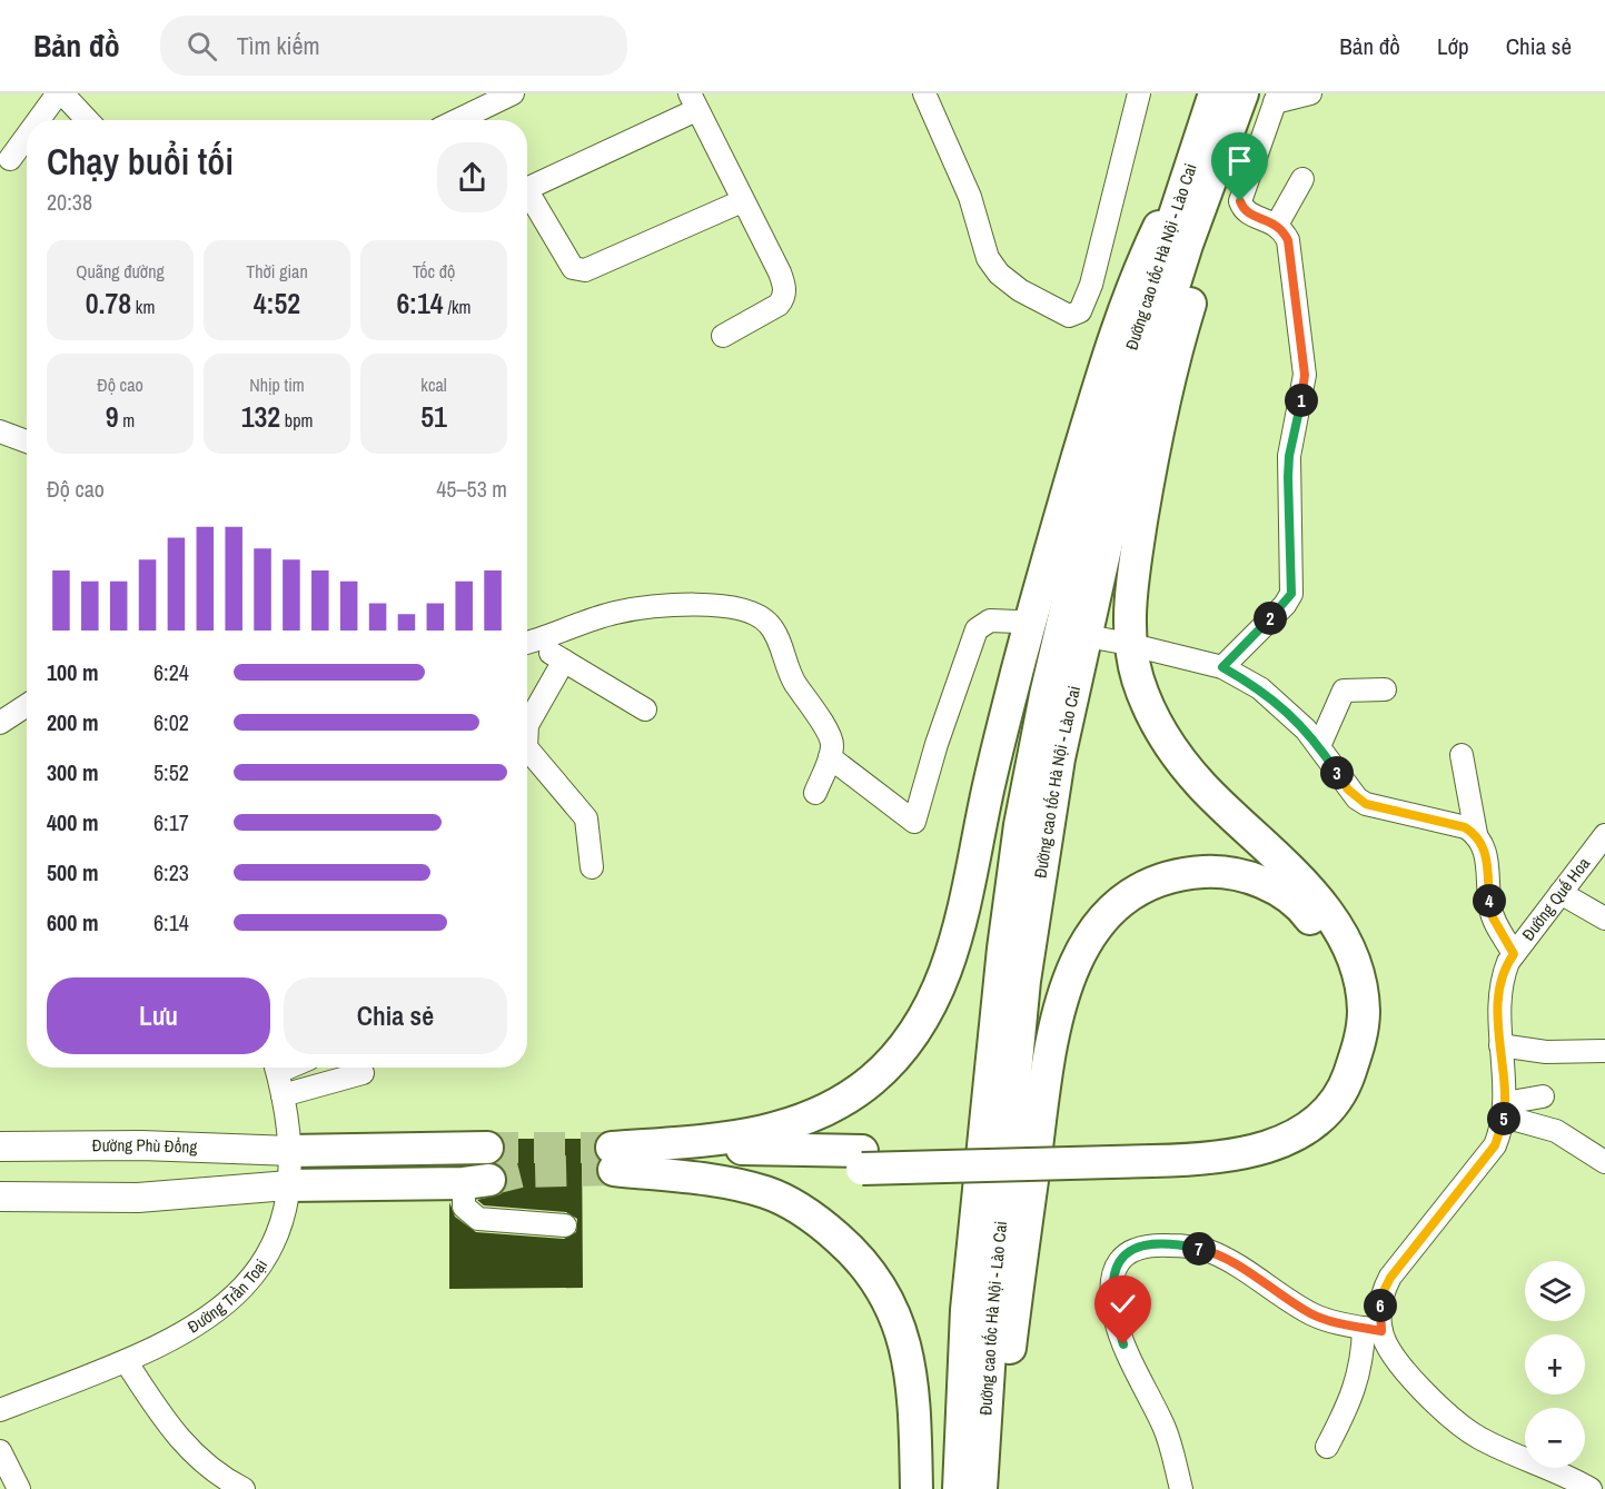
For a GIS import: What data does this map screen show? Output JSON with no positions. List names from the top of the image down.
{
  "streets": {
    "highway": ["Đường cao tốc Hà Nội - Lào Cai"],
    "main road": ["Đường Phù Đổng"],
    "street": ["Đường Quế Hoa", "Đường Trần Toại"]
  },
  "crossings": [
    ["Đường Phù Đổng", "Đường Trần Toại"]
  ],
  "page": {
    "header": "Bản đồ",
    "search": "Tìm kiếm",
    "nav": ["Bản đồ", "Lớp", "Chia sẻ"],
    "heading": ["Chạy buổi tối", "20:38"],
    "stats": [
      ["Quãng đường", "0.78 km"],
      ["Thời gian", "4:52"],
      ["Tốc độ", "6:14 /km"],
      ["Độ cao", "9 m"],
      ["Nhịp tim", "132 bpm"],
      ["kcal", "51"]
    ],
    "pins": [
      "1",
      "2",
      "3",
      "4",
      "5",
      "7",
      "6"
    ],
    "chart": ["Độ cao", "45–53 m"],
    "list": [
      {
        "name": "100 m",
        "note": "6:24"
      },
      {
        "name": "200 m",
        "note": "6:02"
      },
      {
        "name": "300 m",
        "note": "5:52"
      },
      {
        "name": "400 m",
        "note": "6:17"
      },
      {
        "name": "500 m",
        "note": "6:23"
      },
      {
        "name": "600 m",
        "note": "6:14"
      }
    ],
    "buttons": ["Lưu", "Chia sẻ"],
    "map_buttons": ["+", "−"]
  }
}
